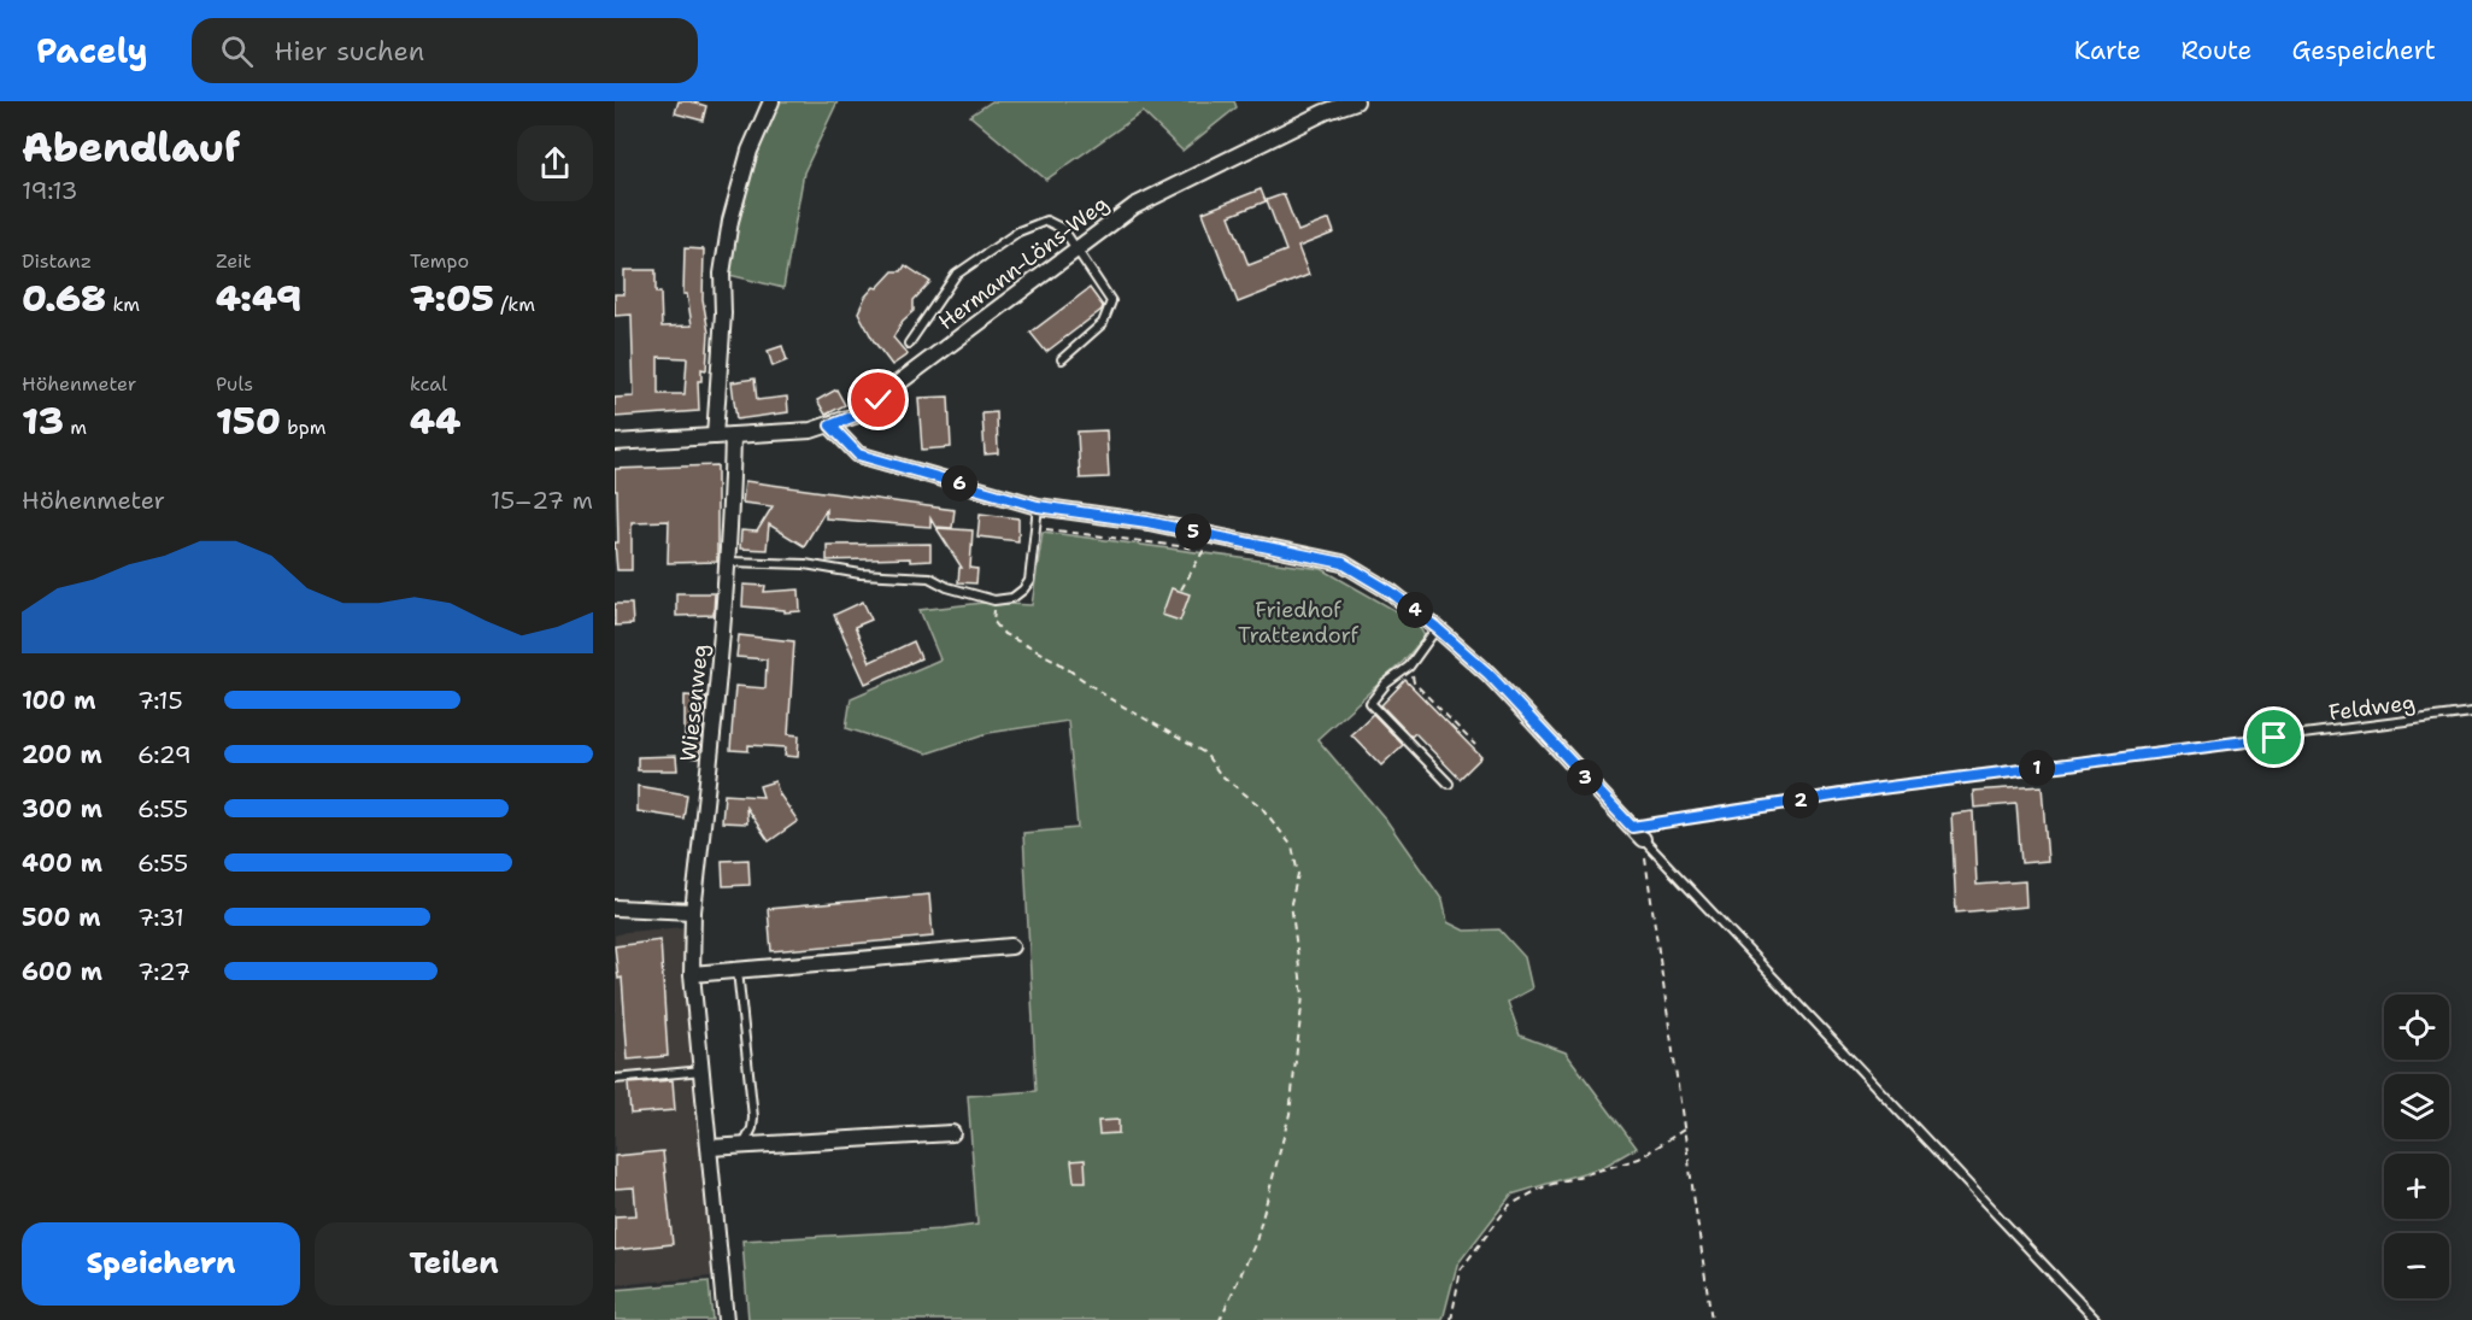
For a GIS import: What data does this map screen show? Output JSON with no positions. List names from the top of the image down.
{
  "streets": {
    "street": ["Hermann-Löns-Weg", "Wiesenweg"],
    "lane": ["Feldweg"]
  },
  "crossings": [
    ["Hermann-Löns-Weg", "Wiesenweg"]
  ],
  "parks": ["Friedhof Trattendorf"],
  "page": {
    "header": "Pacely",
    "search": "Hier suchen",
    "nav": ["Karte", "Route", "Gespeichert"],
    "heading": ["Abendlauf", "19:13"],
    "stats": [
      ["Distanz", "0.68 km"],
      ["Zeit", "4:49"],
      ["Tempo", "7:05 /km"],
      ["Höhenmeter", "13 m"],
      ["Puls", "150 bpm"],
      ["kcal", "44"]
    ],
    "pins": [
      "6",
      "5",
      "4",
      "1",
      "3",
      "2"
    ],
    "chart": ["Höhenmeter", "15–27 m"],
    "list": [
      {
        "name": "100 m",
        "note": "7:15"
      },
      {
        "name": "200 m",
        "note": "6:29"
      },
      {
        "name": "300 m",
        "note": "6:55"
      },
      {
        "name": "400 m",
        "note": "6:55"
      },
      {
        "name": "500 m",
        "note": "7:31"
      },
      {
        "name": "600 m",
        "note": "7:27"
      }
    ],
    "map_buttons": ["+", "−"],
    "buttons": ["Speichern", "Teilen"]
  }
}
